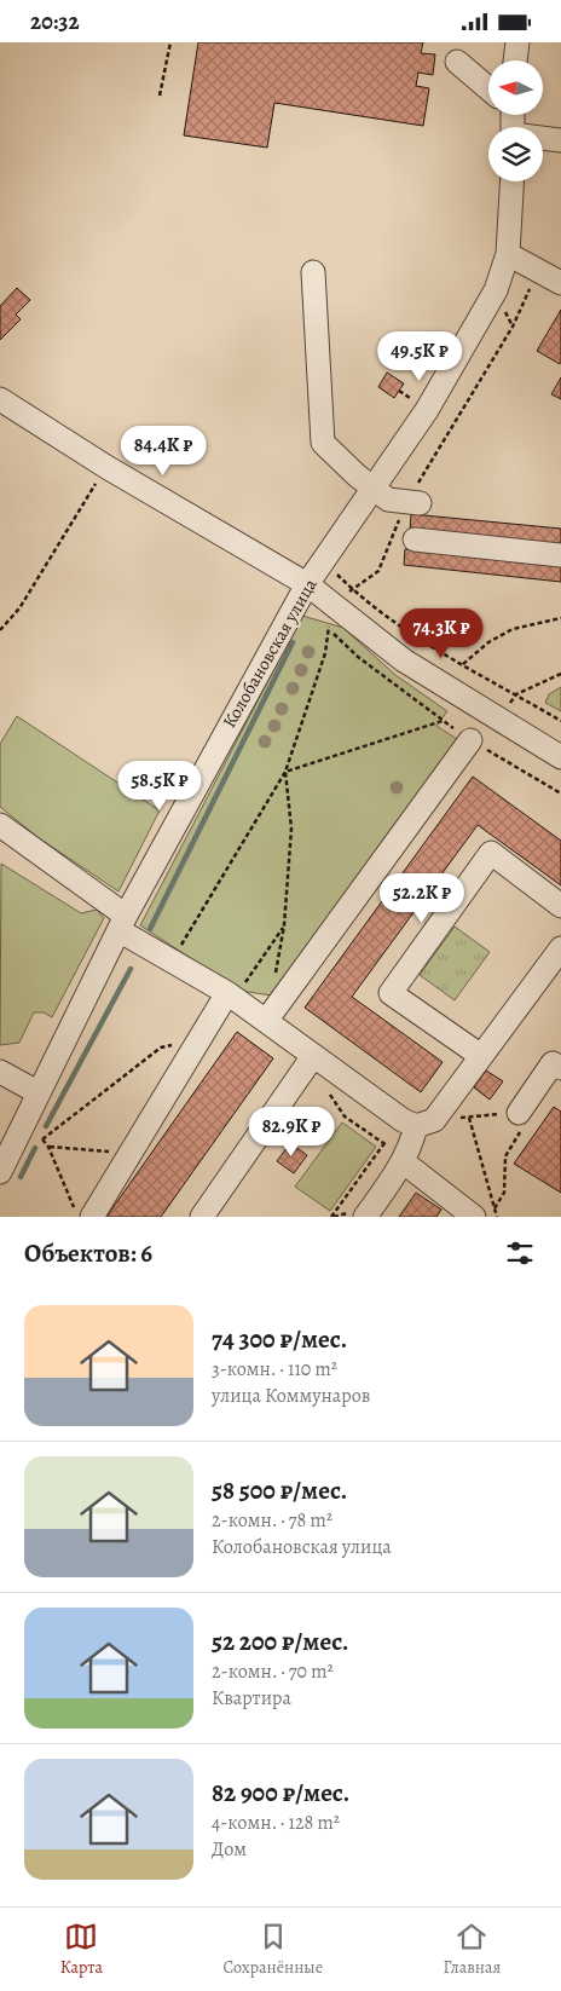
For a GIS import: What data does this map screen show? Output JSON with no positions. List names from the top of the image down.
{
  "streets": {
    "street": ["Колобановская улица"]
  },
  "north": "left",
  "page": {
    "status": "20:32",
    "price": [
      "49.5K ₽",
      "84.4K ₽",
      "74.3K ₽",
      "58.5K ₽",
      "52.2K ₽",
      "82.9K ₽"
    ],
    "heading": "Объектов: 6",
    "list": [
      {
        "name": "74 300 ₽/мес.",
        "note": "3-комн. · 110 m² · улица Коммунаров"
      },
      {
        "name": "58 500 ₽/мес.",
        "note": "2-комн. · 78 m² · Колобановская улица"
      },
      {
        "name": "52 200 ₽/мес.",
        "note": "2-комн. · 70 m² · Квартира"
      },
      {
        "name": "82 900 ₽/мес.",
        "note": "4-комн. · 128 m² · Дом"
      }
    ],
    "tabs": ["Карта", "Сохранённые", "Главная"]
  }
}
